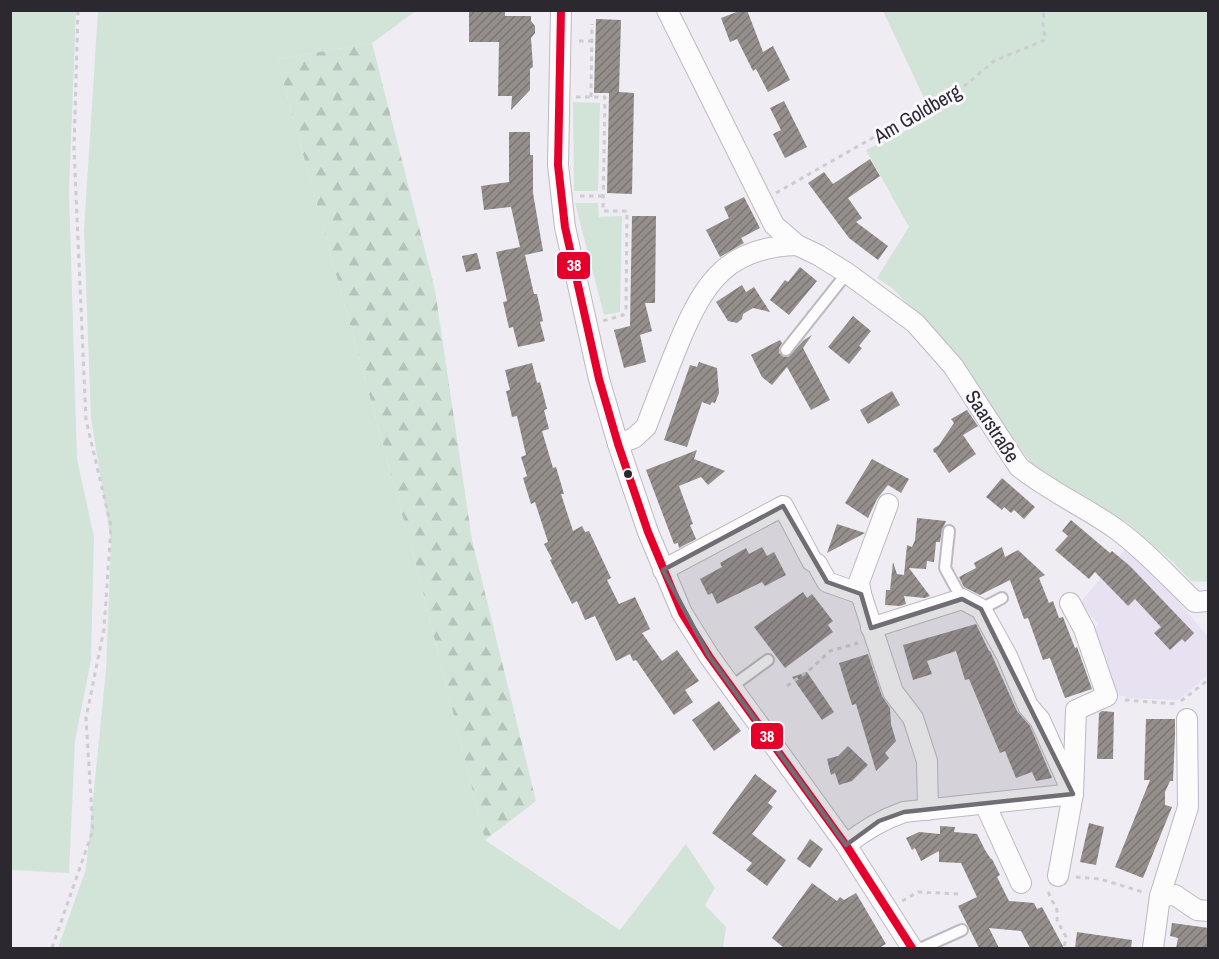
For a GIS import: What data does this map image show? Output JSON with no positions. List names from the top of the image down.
{
  "streets": {
    "street": ["Saarstraße"],
    "path": ["Am Goldberg"]
  },
  "crossings": [
    ["Am Goldberg", "Saarstraße"]
  ],
  "lines": ["transit line 38"]
}
